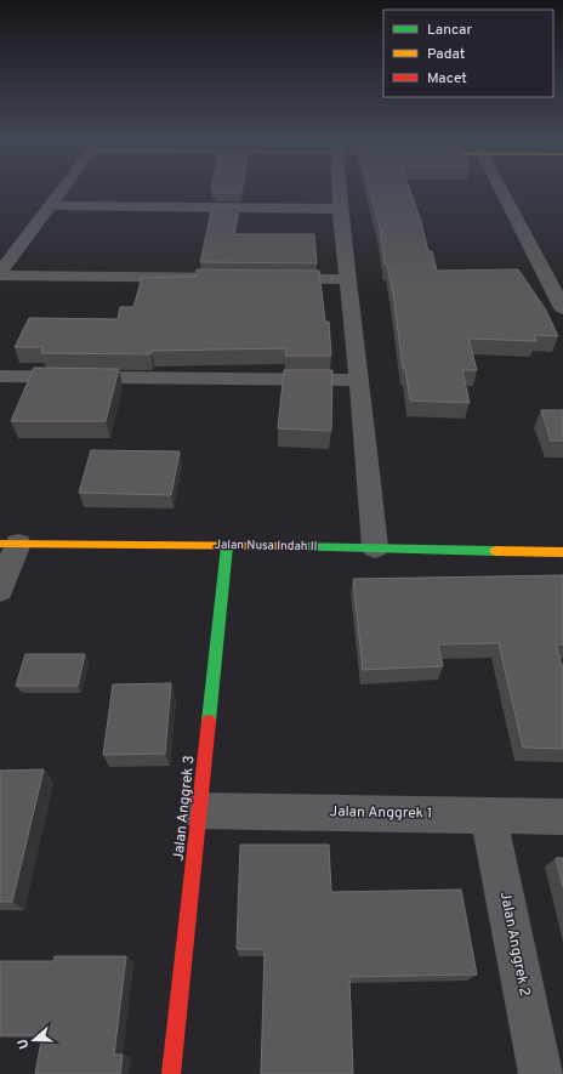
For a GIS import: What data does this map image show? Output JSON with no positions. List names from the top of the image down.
{
  "streets": {
    "street": [
      "Jalan Nusa Indah II",
      "Jalan Anggrek 3",
      "Jalan Anggrek 1",
      "Jalan Anggrek 2"
    ]
  },
  "crossings": [
    ["Jalan Nusa Indah II", "Jalan Anggrek 3"],
    ["Jalan Anggrek 3", "Jalan Anggrek 1"],
    ["Jalan Anggrek 1", "Jalan Anggrek 2"]
  ],
  "legend": ["Lancar", "Padat", "Macet"],
  "north": "left"
}
